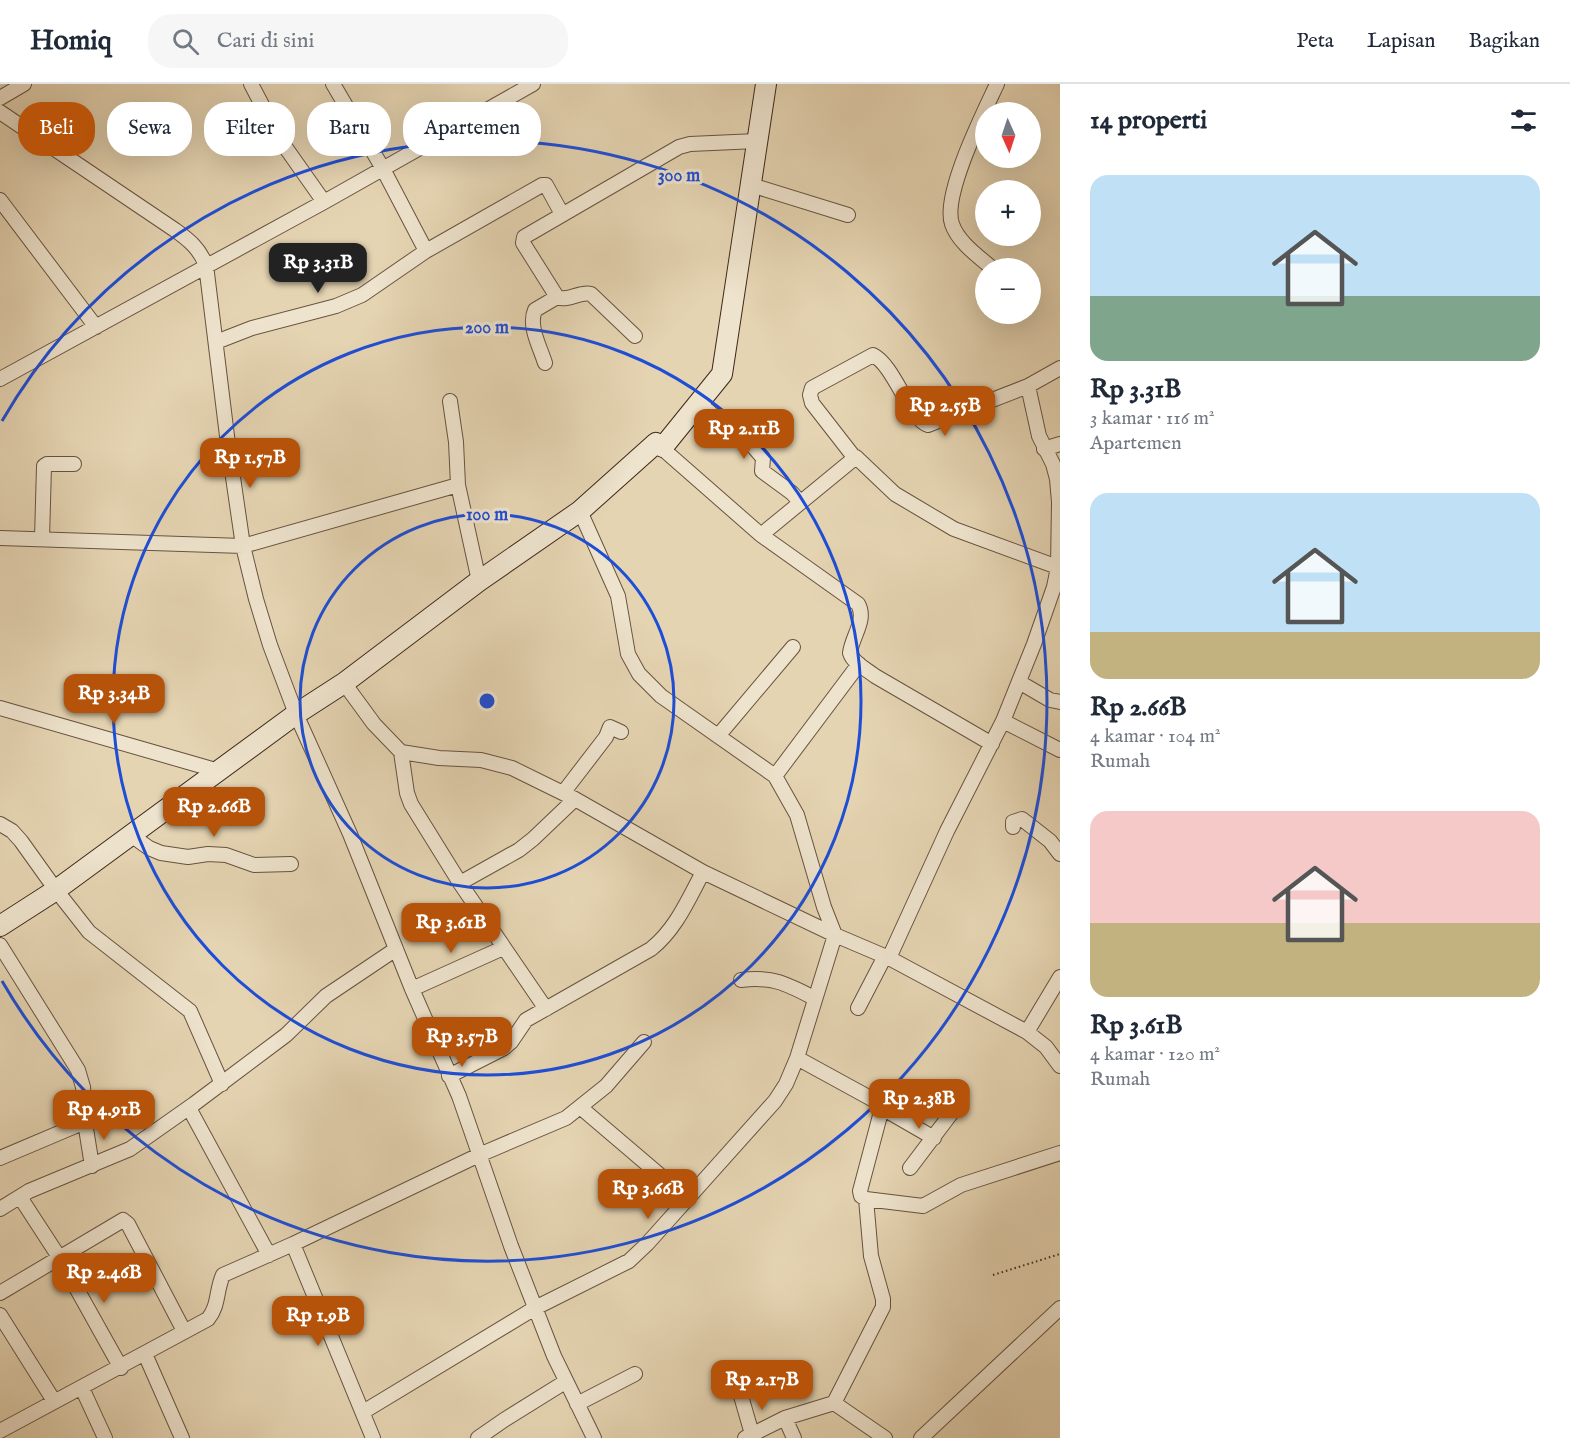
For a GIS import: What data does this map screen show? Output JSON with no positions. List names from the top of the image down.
{
  "north": "bottom",
  "page": {
    "header": "Homiq",
    "search": "Cari di sini",
    "nav": ["Peta", "Lapisan", "Bagikan"],
    "heading": "14 properti",
    "map_buttons": ["+", "−"],
    "chip": [
      "Beli",
      "Sewa",
      "Filter",
      "Baru",
      "Apartemen"
    ],
    "list": [
      {
        "name": "Rp 3.31B",
        "note": "3 kamar · 116 m² · Apartemen"
      },
      {
        "name": "Rp 2.66B",
        "note": "4 kamar · 104 m² · Rumah"
      },
      {
        "name": "Rp 3.61B",
        "note": "4 kamar · 120 m² · Rumah"
      }
    ],
    "price": [
      "Rp 3.31B",
      "Rp 2.55B",
      "Rp 2.11B",
      "Rp 1.57B",
      "Rp 3.34B",
      "Rp 2.66B",
      "Rp 3.61B",
      "Rp 3.57B",
      "Rp 2.38B",
      "Rp 4.91B",
      "Rp 3.66B",
      "Rp 2.46B",
      "Rp 1.9B",
      "Rp 2.17B"
    ]
  },
  "rings": ["300 m", "200 m", "100 m"]
}
